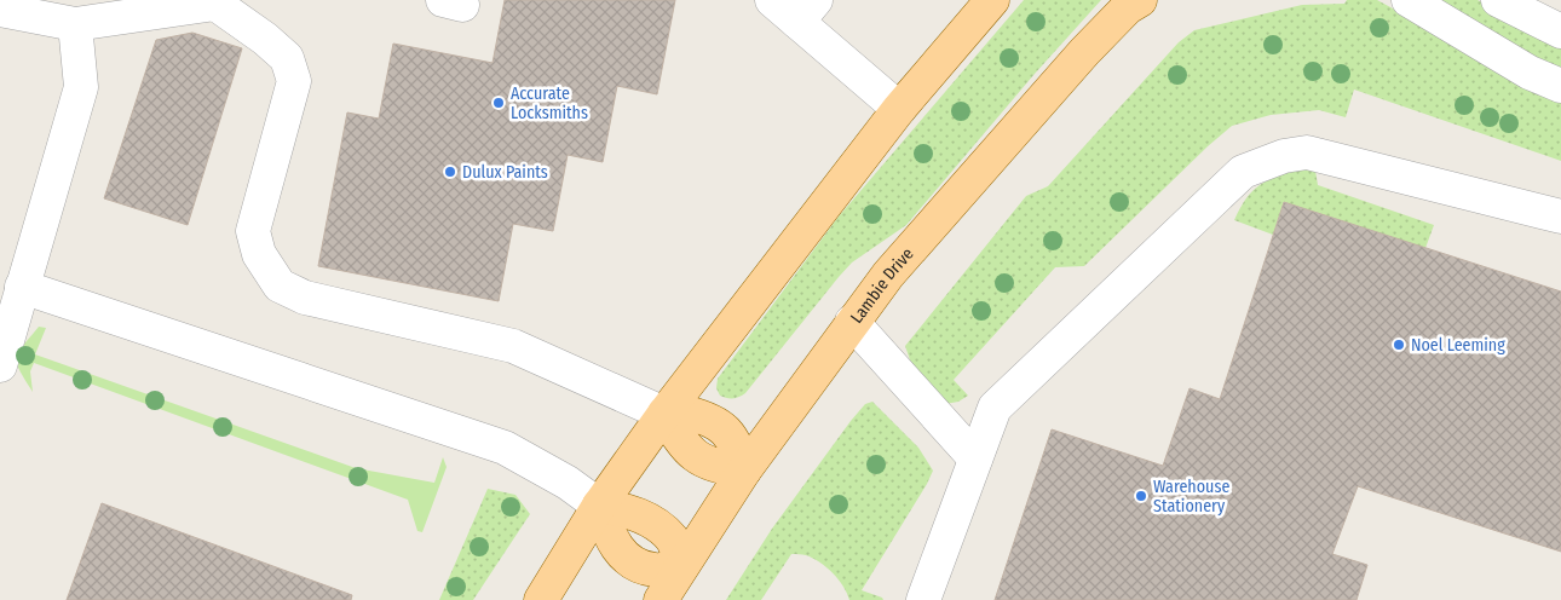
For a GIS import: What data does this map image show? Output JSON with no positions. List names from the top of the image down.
{
  "streets": {
    "main road": ["Lambie Drive"]
  },
  "places": [
    "Accurate Locksmiths",
    "Dulux Paints",
    "Noel Leeming",
    "Warehouse Stationery"
  ]
}
